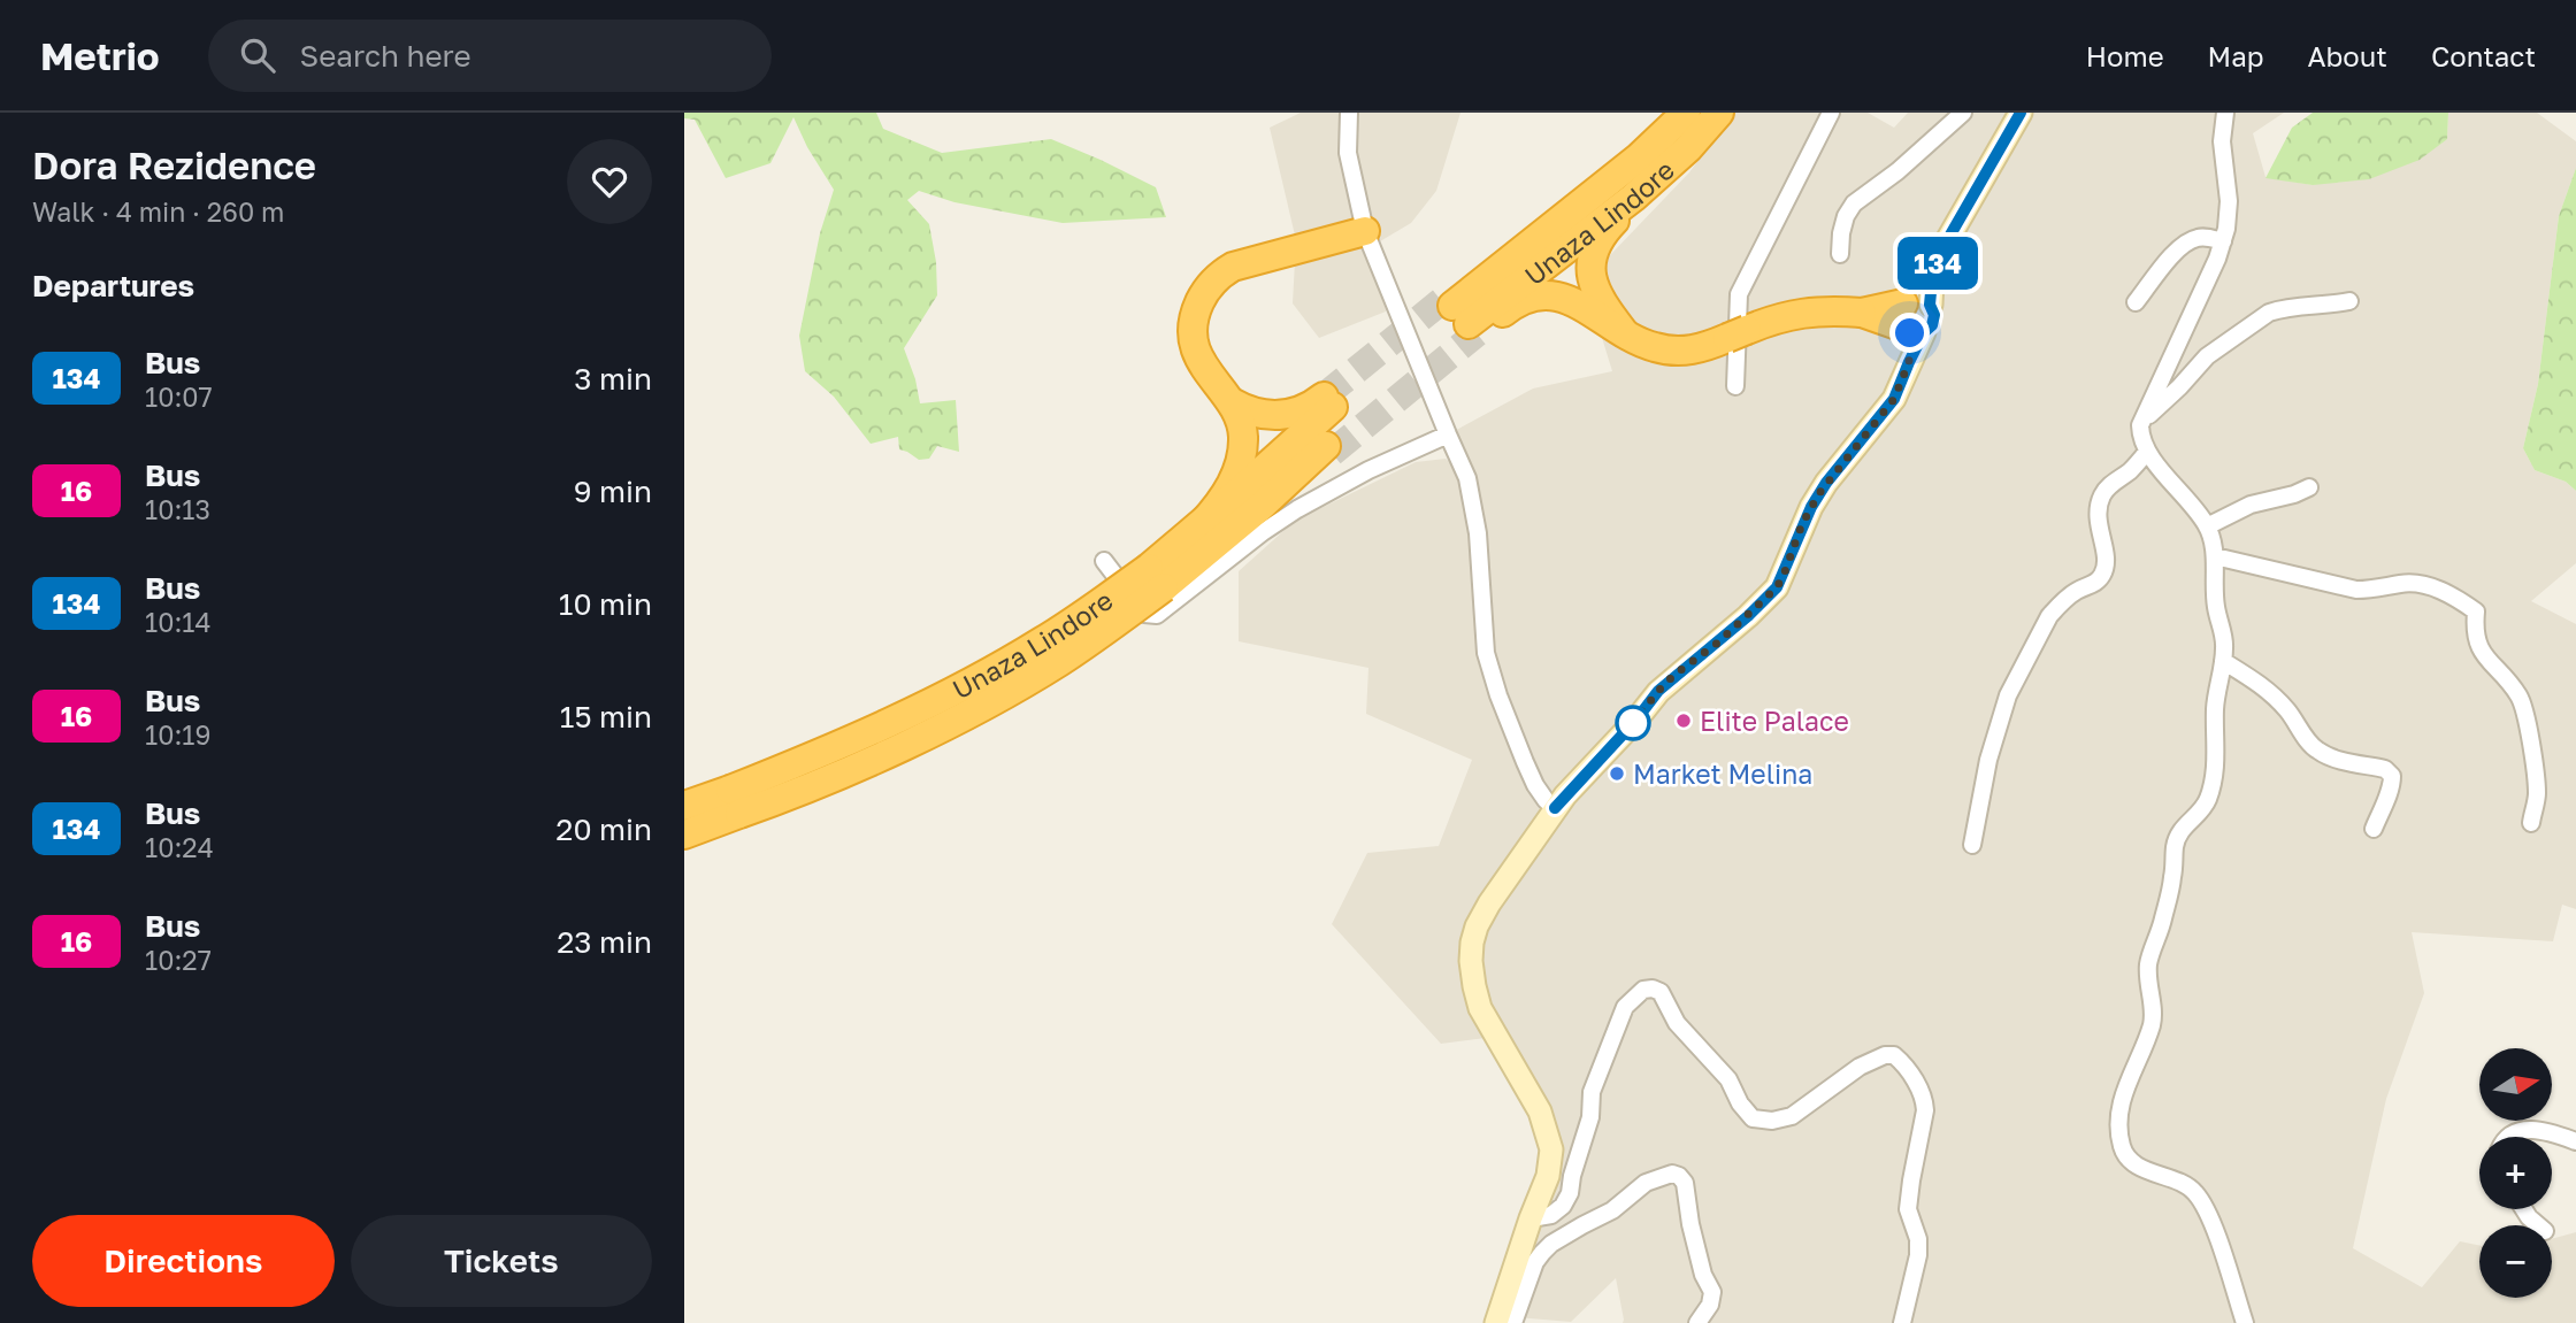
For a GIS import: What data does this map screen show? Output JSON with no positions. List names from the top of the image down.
{
  "streets": {
    "highway": ["Unaza Lindore"]
  },
  "places": ["Elite Palace", "Market Melina"],
  "lines": ["bus line 134"],
  "north": "right",
  "page": {
    "header": "Metrio",
    "search": "Search here",
    "nav": [
      "Home",
      "Map",
      "About",
      "Contact"
    ],
    "heading": [
      ["Dora Rezidence", "Walk · 4 min · 260 m"],
      "Departures"
    ],
    "on_map": "134",
    "list": [
      {
        "mark": "134",
        "name": "Bus",
        "note": "10:07",
        "value": "3 min"
      },
      {
        "mark": "16",
        "name": "Bus",
        "note": "10:13",
        "value": "9 min"
      },
      {
        "mark": "134",
        "name": "Bus",
        "note": "10:14",
        "value": "10 min"
      },
      {
        "mark": "16",
        "name": "Bus",
        "note": "10:19",
        "value": "15 min"
      },
      {
        "mark": "134",
        "name": "Bus",
        "note": "10:24",
        "value": "20 min"
      },
      {
        "mark": "16",
        "name": "Bus",
        "note": "10:27",
        "value": "23 min"
      }
    ],
    "map_buttons": ["+", "−"],
    "buttons": ["Directions", "Tickets"]
  }
}
